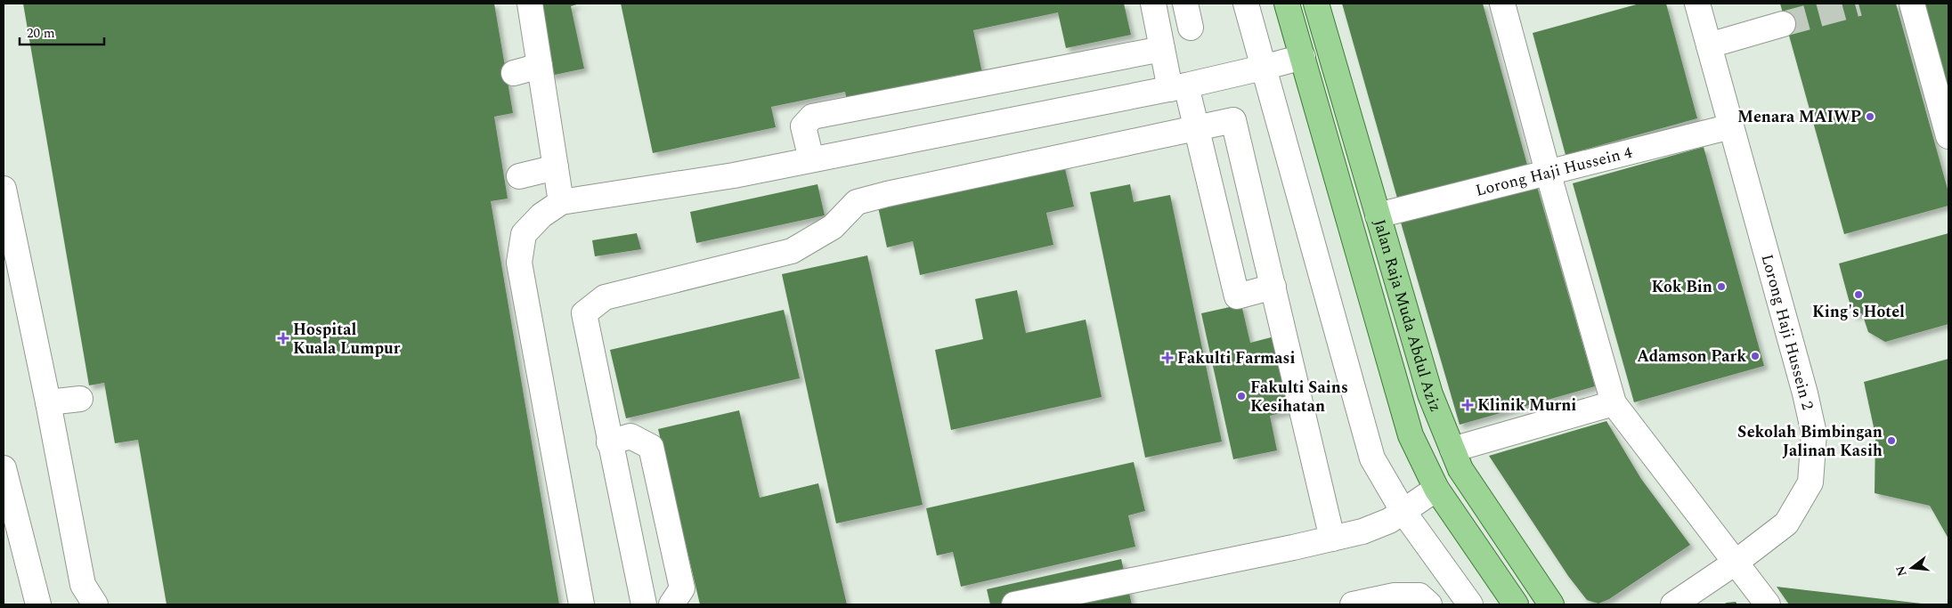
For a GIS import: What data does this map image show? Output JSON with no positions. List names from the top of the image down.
{
  "streets": {
    "main road": ["Jalan Raja Muda Abdul Aziz"],
    "street": ["Lorong Haji Hussein 4", "Lorong Haji Hussein 2"]
  },
  "crossings": [
    ["Lorong Haji Hussein 4", "Jalan Raja Muda Abdul Aziz"],
    ["Lorong Haji Hussein 4", "Lorong Haji Hussein 2"]
  ],
  "places": {
    "other": [
      "Menara MAIWP",
      "Kok Bin",
      "King's Hotel",
      "Adamson Park",
      "Fakulti Sains Kesihatan",
      "Sekolah Bimbingan Jalinan Kasih"
    ],
    "health": ["Hospital Kuala Lumpur", "Fakulti Farmasi", "Klinik Murni"]
  },
  "scale_bar": "20 m",
  "north": "left"
}
